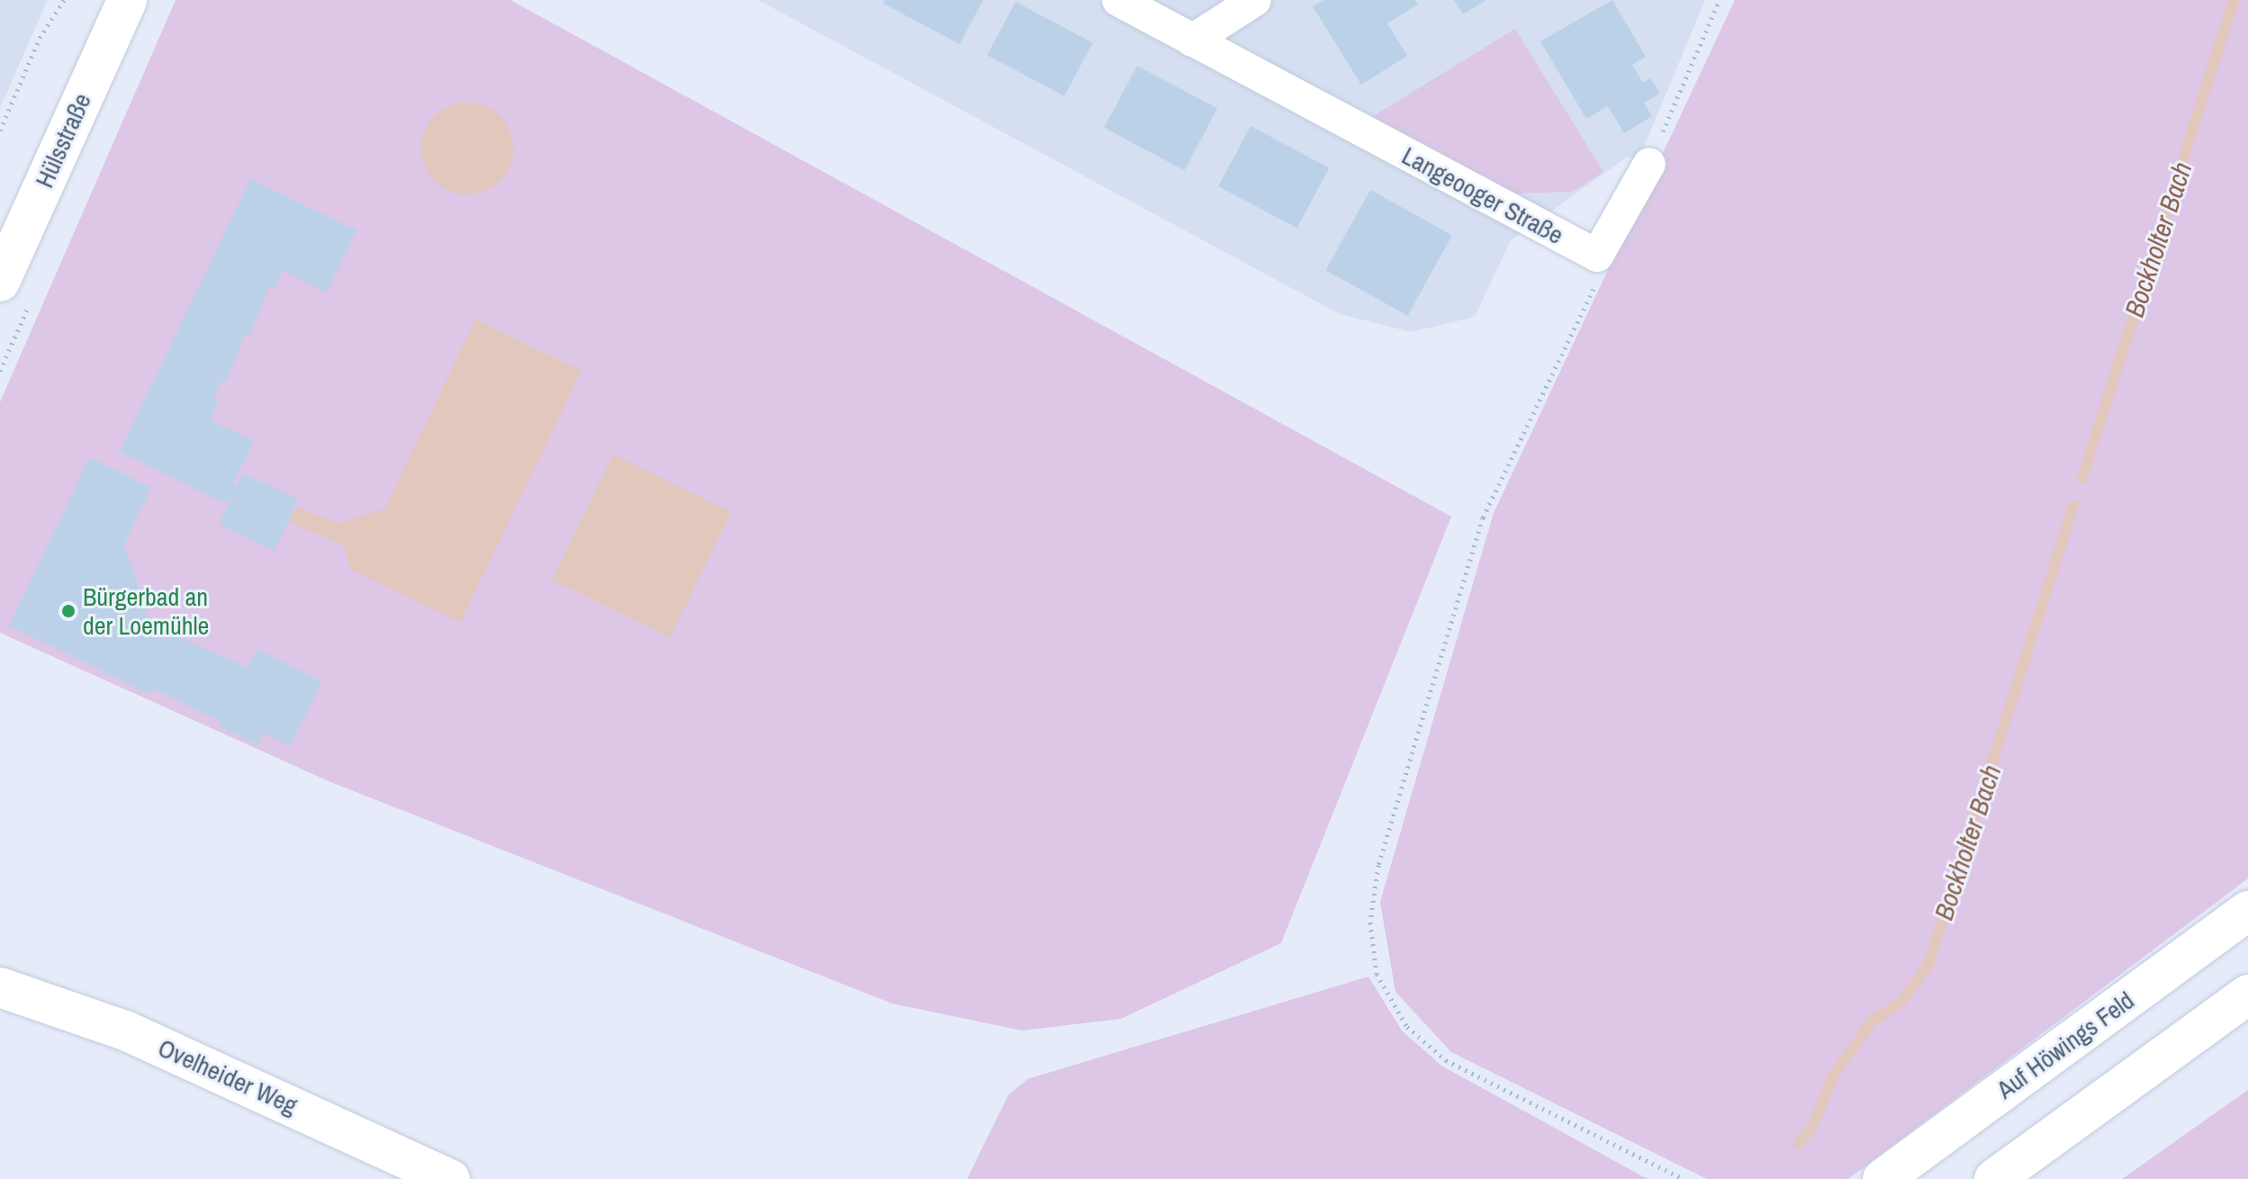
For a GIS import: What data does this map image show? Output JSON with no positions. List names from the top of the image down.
{
  "streets": {
    "main road": ["Hülsstraße", "Auf Höwings Feld", "Ovelheider Weg"],
    "street": ["Langeooger Straße"]
  },
  "water": ["Bockholter Bach"],
  "places": ["Bürgerbad an der Loemühle"]
}
